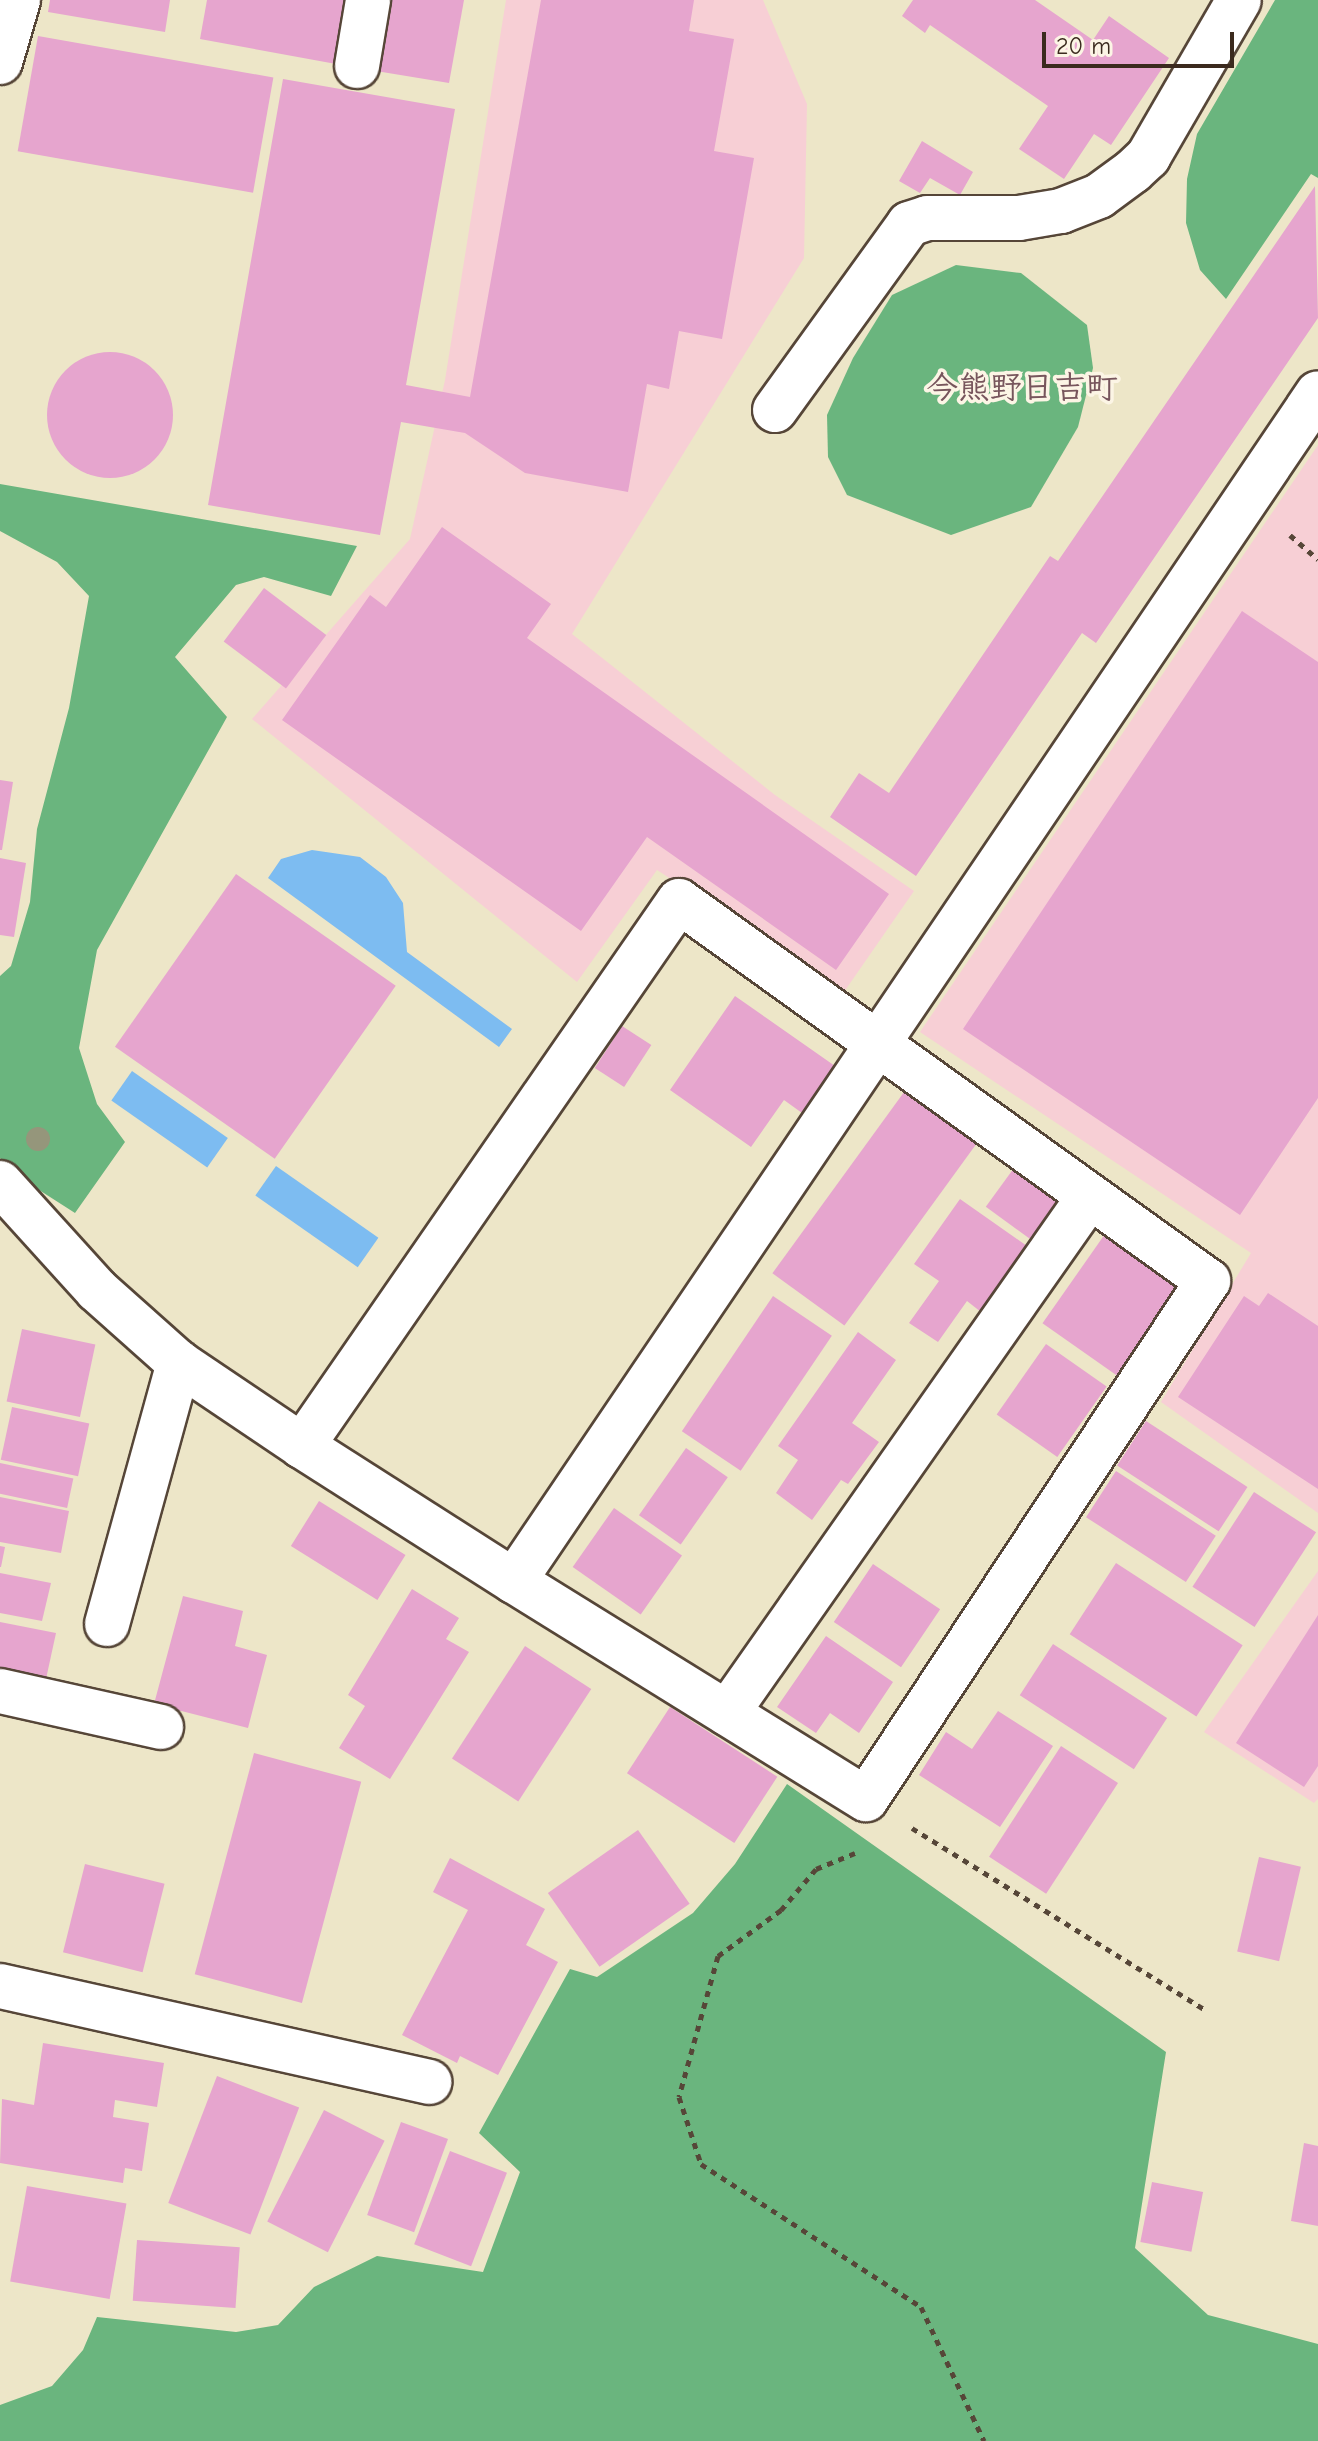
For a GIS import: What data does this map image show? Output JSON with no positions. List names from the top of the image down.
{
  "districts": ["今熊野日吉町"],
  "scale_bar": "20 m"
}
